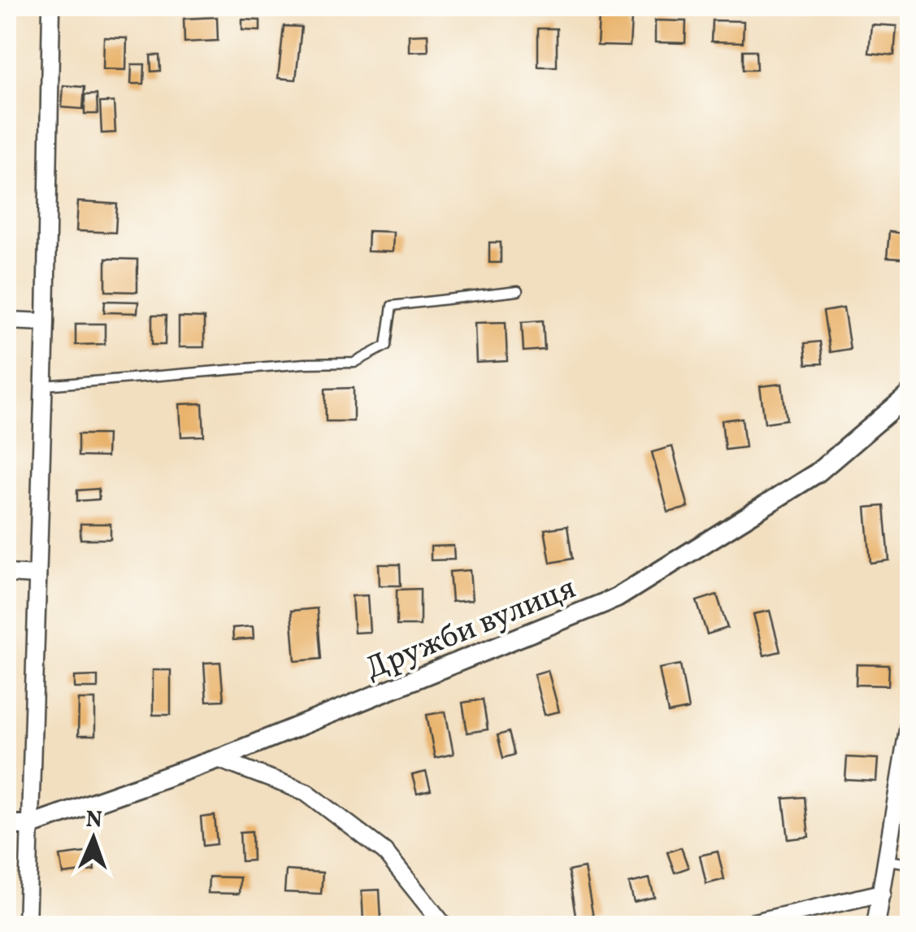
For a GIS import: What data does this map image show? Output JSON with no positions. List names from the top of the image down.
{
  "streets": {
    "street": ["Дружби вулиця"]
  },
  "north": "top"
}
